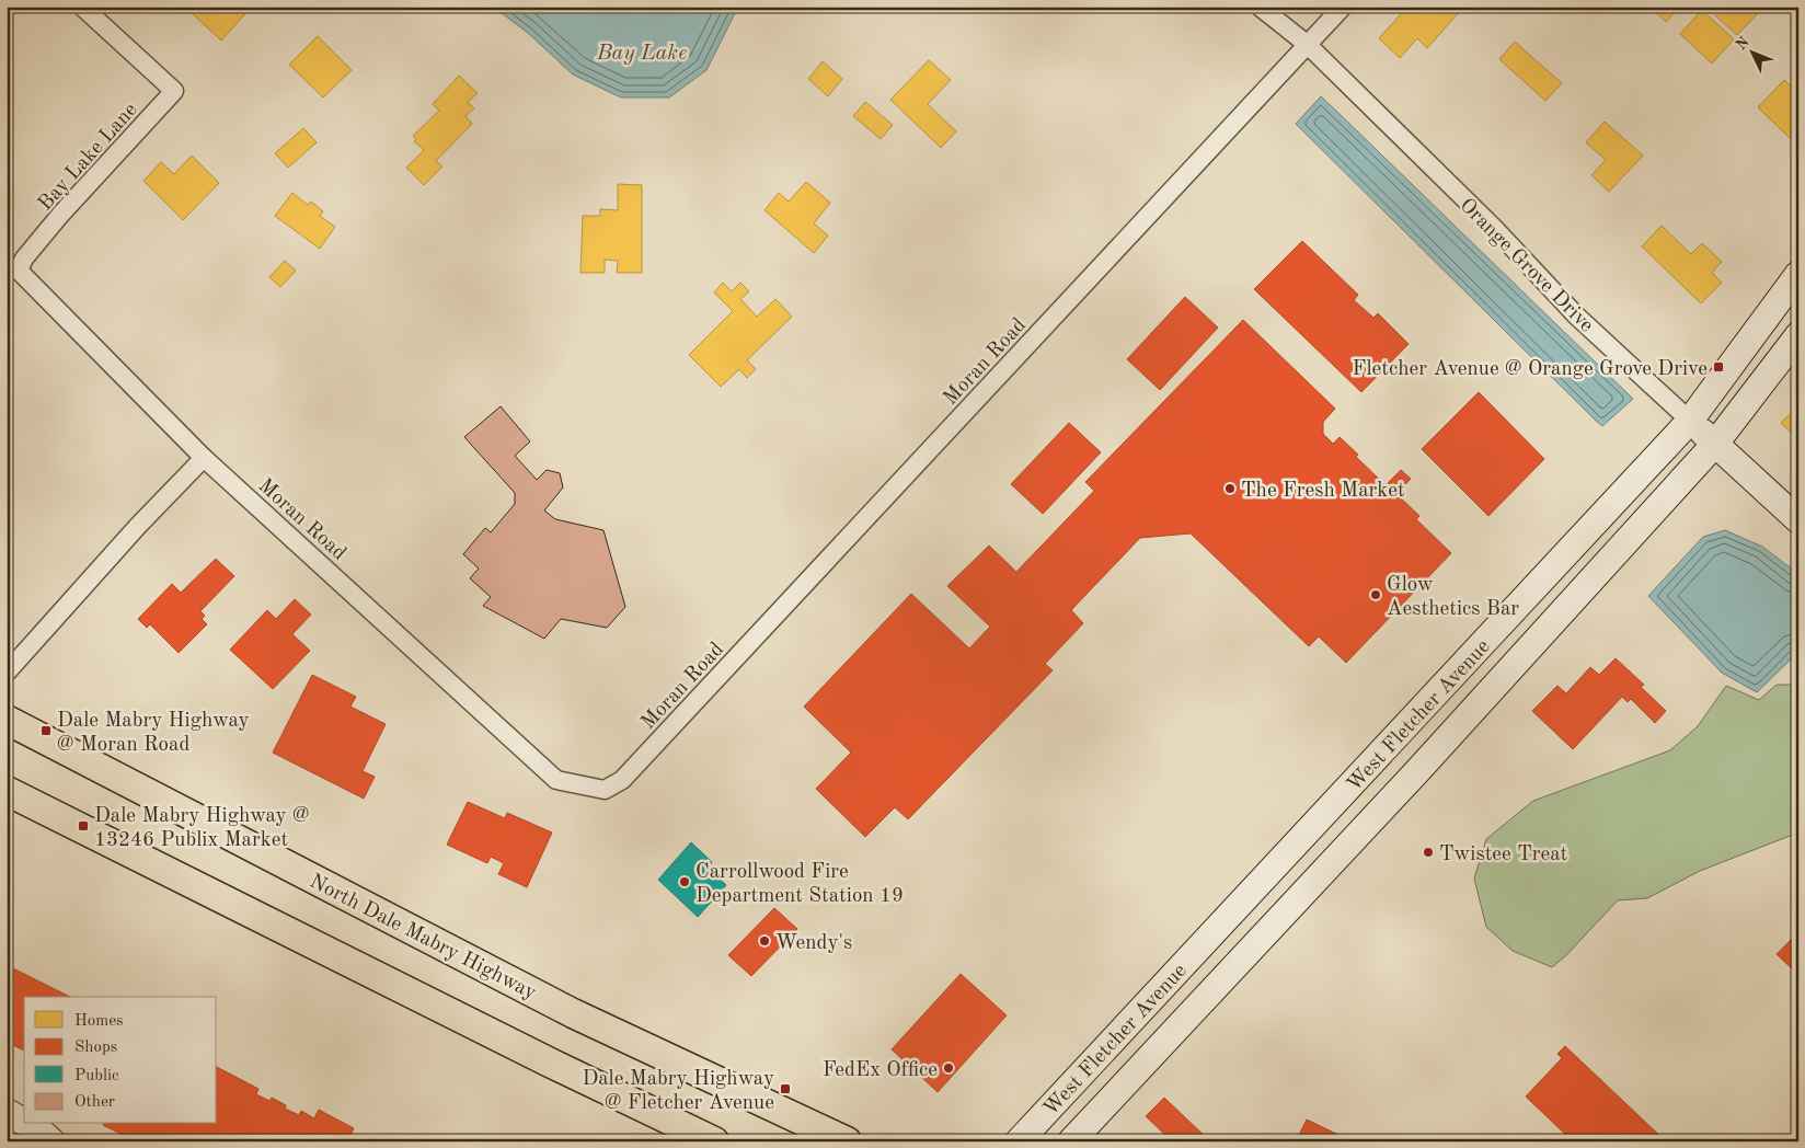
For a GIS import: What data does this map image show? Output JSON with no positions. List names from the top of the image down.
{
  "streets": {
    "main road": ["Orange Grove Drive", "West Fletcher Avenue", "North Dale Mabry Highway"],
    "street": ["Bay Lake Lane", "Moran Road"]
  },
  "crossings": [
    ["Bay Lake Lane", "Moran Road"],
    ["Orange Grove Drive", "Moran Road"],
    ["Orange Grove Drive", "West Fletcher Avenue"]
  ],
  "water": ["Bay Lake"],
  "places": {
    "transit": [
      "Fletcher Avenue @ Orange Grove Drive",
      "Dale Mabry Highway @ Moran Road",
      "Dale Mabry Highway @ 13246 Publix Market",
      "Dale Mabry Highway @ Fletcher Avenue"
    ],
    "other": [
      "The Fresh Market",
      "Glow Aesthetics Bar",
      "Twistee Treat",
      "Carrollwood Fire Department Station 19",
      "Wendy's",
      "FedEx Office"
    ]
  },
  "legend": [
    "Homes",
    "Shops",
    "Public",
    "Other"
  ],
  "north": "top left"
}
